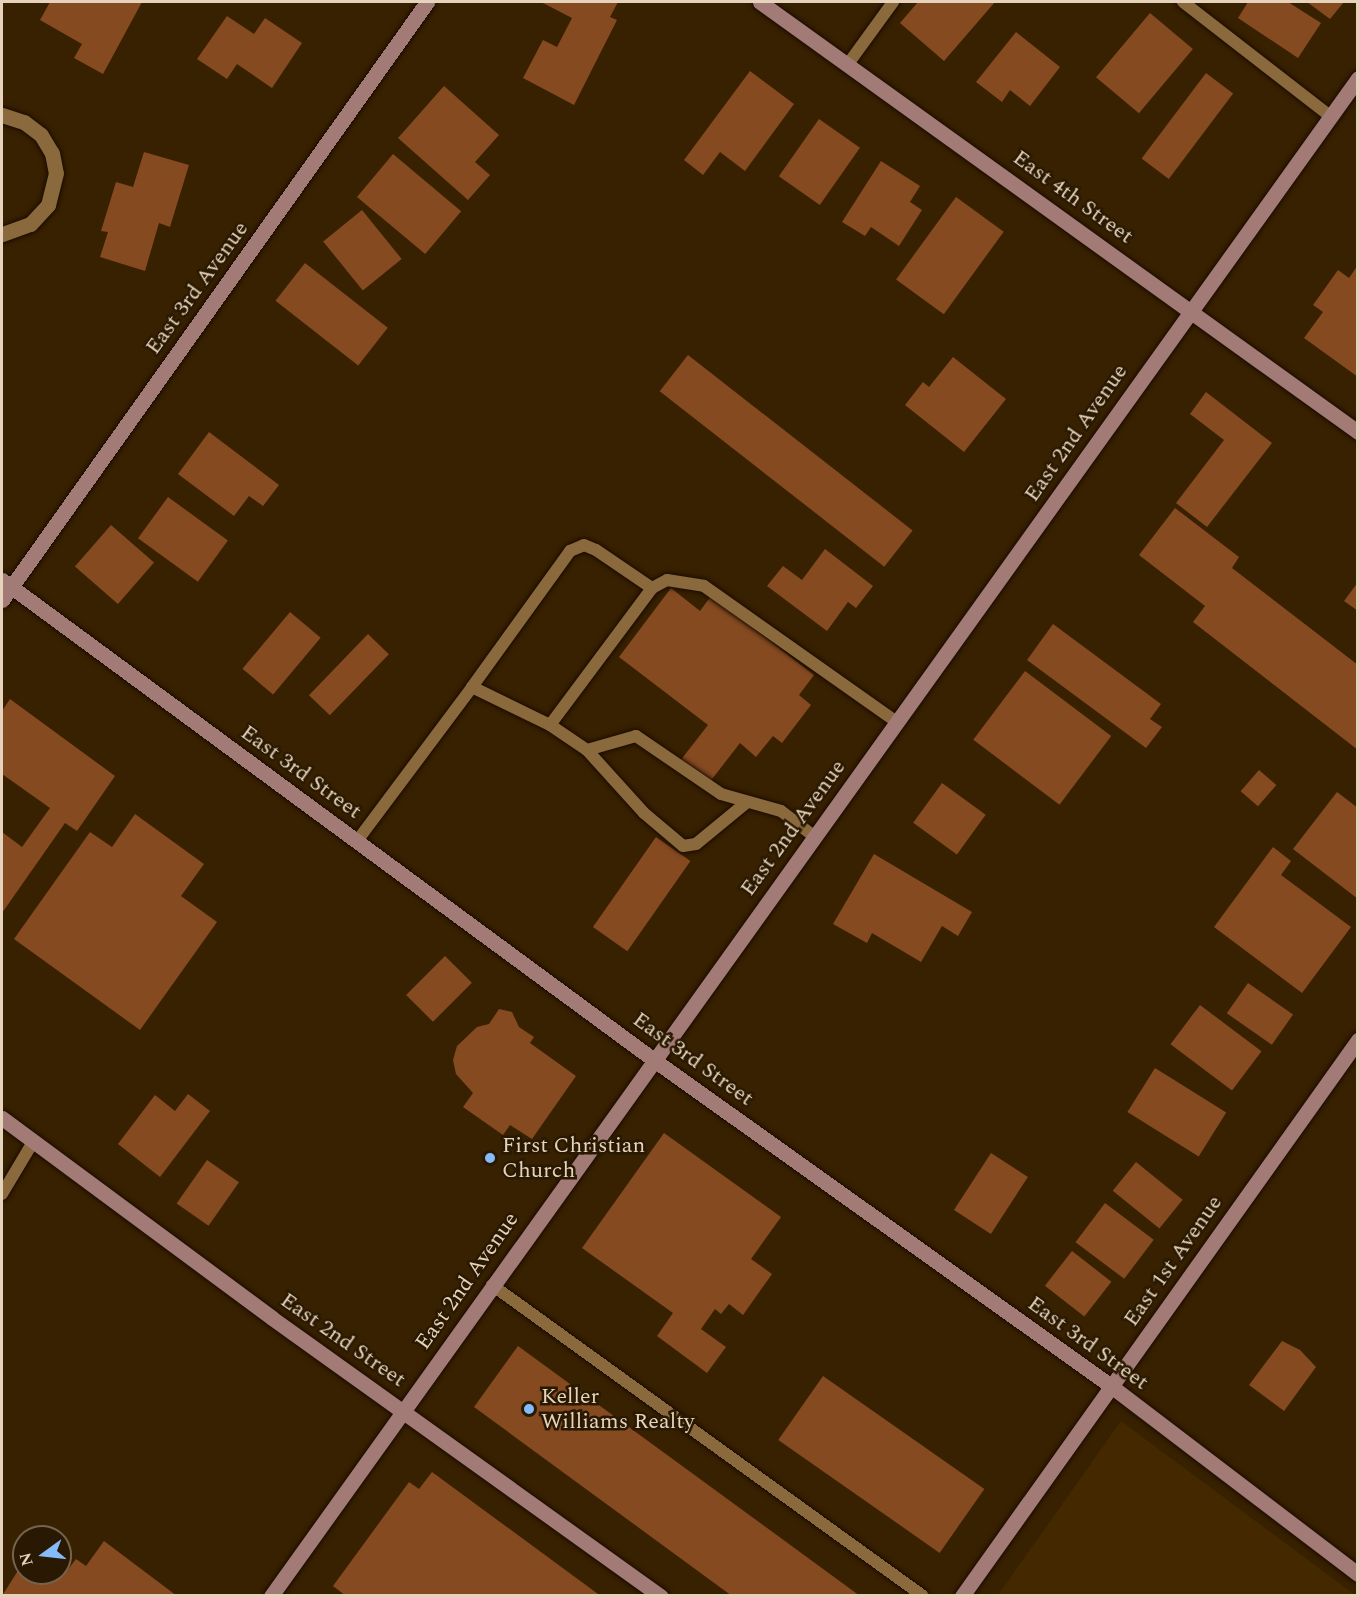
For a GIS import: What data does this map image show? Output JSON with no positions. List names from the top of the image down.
{
  "streets": {
    "street": [
      "East 4th Street",
      "East 3rd Avenue",
      "East 2nd Avenue",
      "East 3rd Street",
      "East 1st Avenue",
      "East 2nd Street"
    ]
  },
  "crossings": [
    ["East 4th Street", "East 2nd Avenue"],
    ["East 3rd Avenue", "East 3rd Street"],
    ["East 2nd Avenue", "East 3rd Street"],
    ["East 2nd Avenue", "East 2nd Street"],
    ["East 3rd Street", "East 1st Avenue"]
  ],
  "places": ["First Christian Church", "Keller Williams Realty"],
  "north": "left"
}
